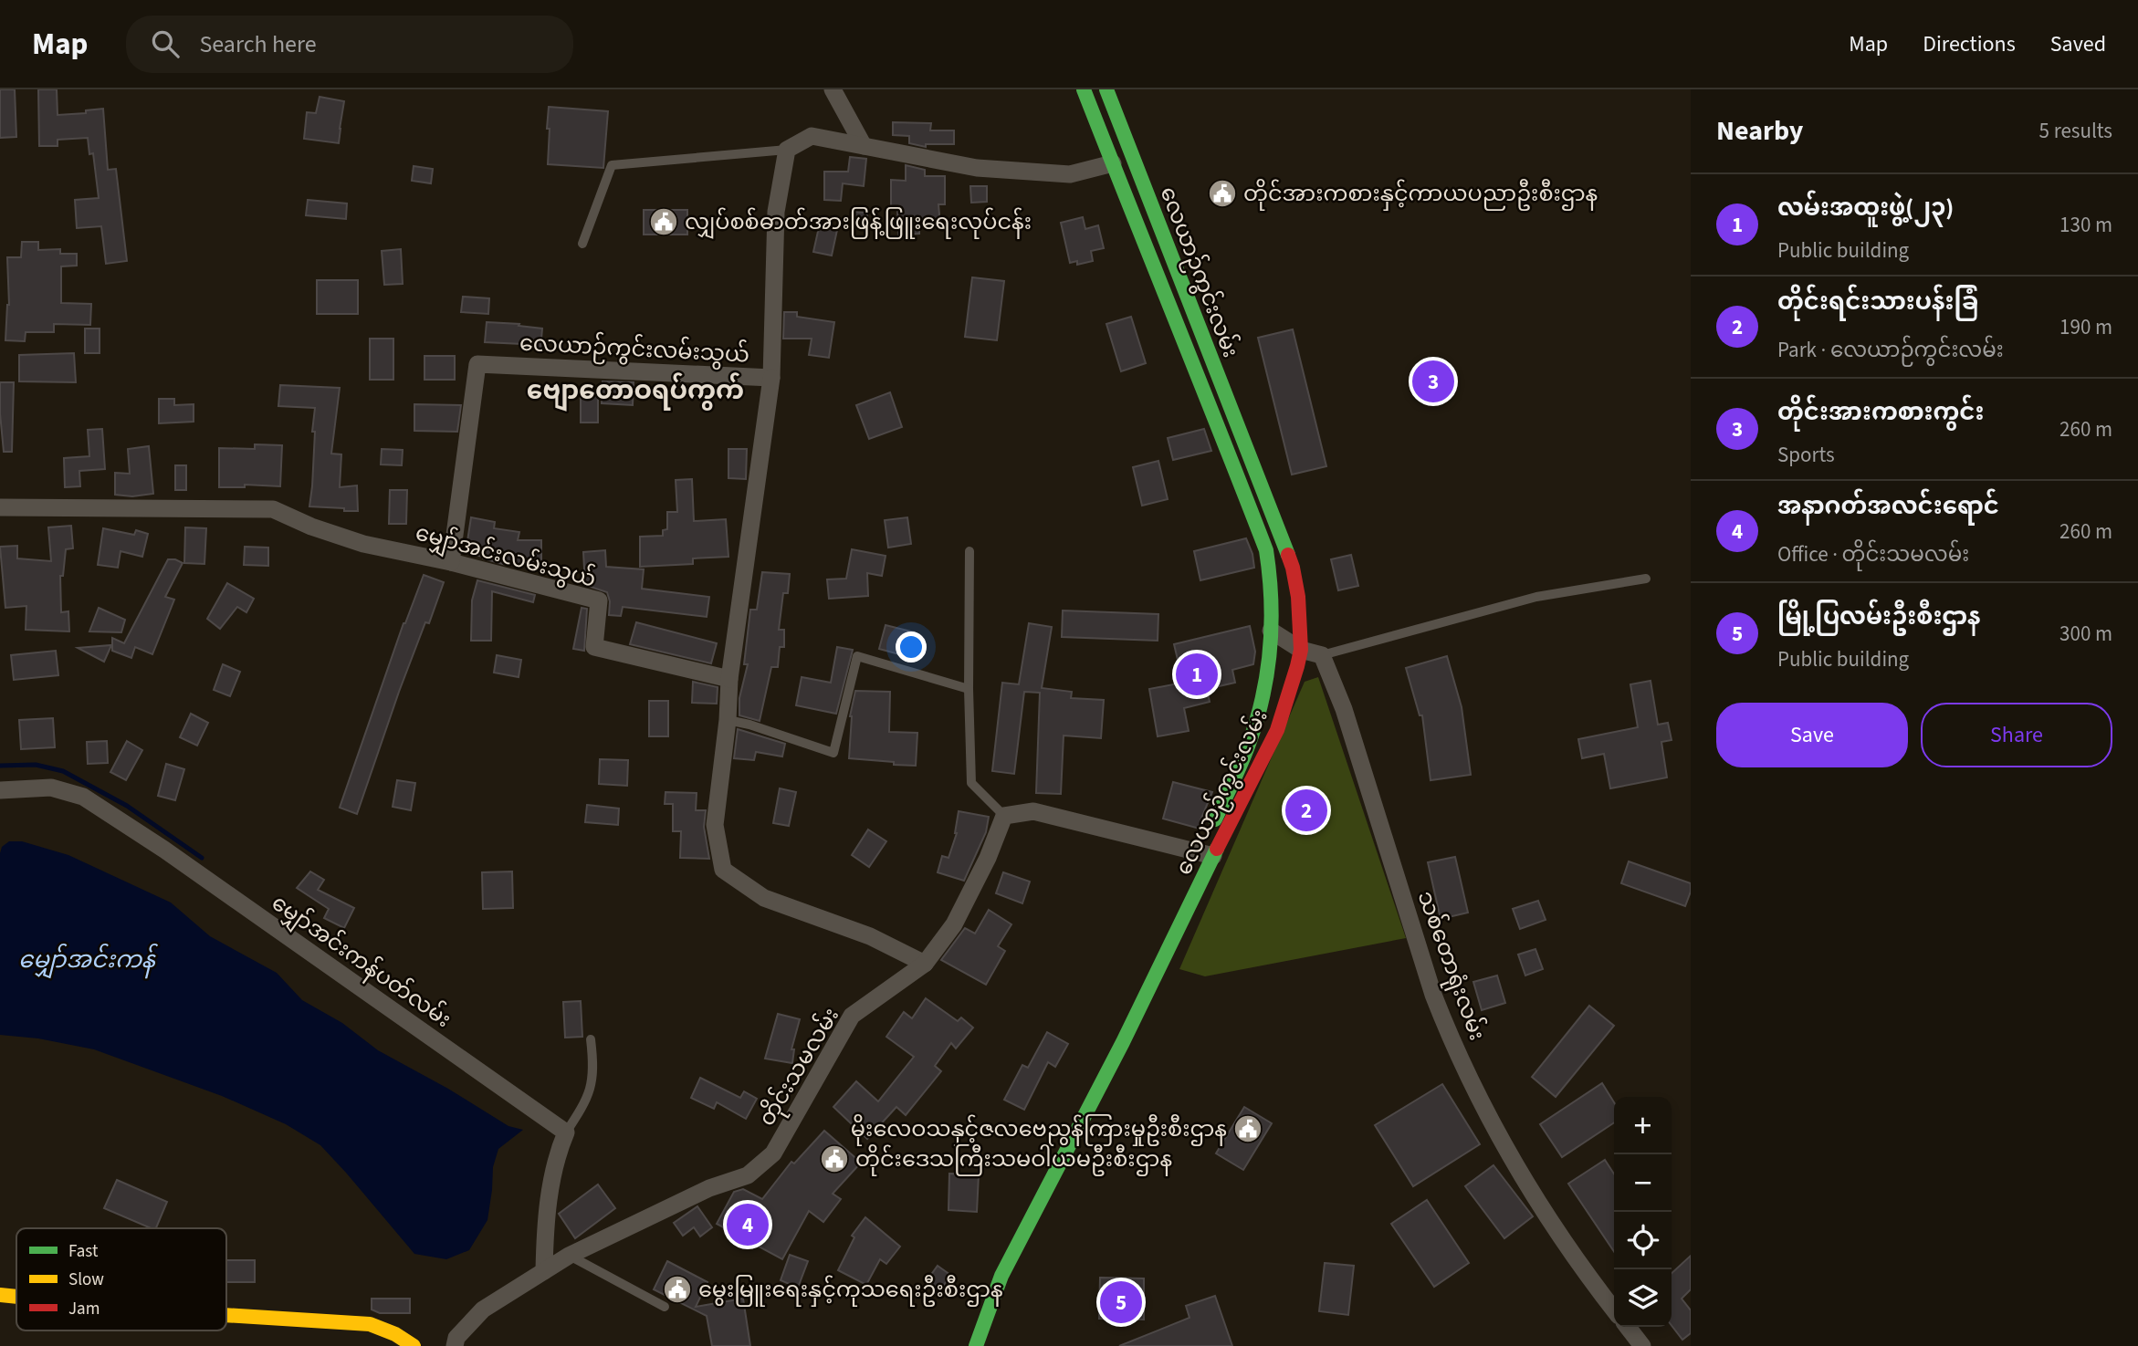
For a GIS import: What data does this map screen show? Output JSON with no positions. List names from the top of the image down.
{
  "streets": {
    "street": [
      "လေယာဉ်ကွင်းလမ်း",
      "လေယာဉ်ကွင်းလမ်းသွယ်",
      "မျှော်အင်းလမ်းသွယ်",
      "မျှော်အင်းကန်ပတ်လမ်း",
      "သစ်တောရုံးလမ်း",
      "တိုင်းသမလမ်း"
    ]
  },
  "crossings": [
    ["လေယာဉ်ကွင်းလမ်းသွယ်", "မျှော်အင်းလမ်းသွယ်"]
  ],
  "districts": ["ဗျောတောဝရပ်ကွက်"],
  "water": ["မျှော်အင်းကန်"],
  "places": {
    "public building": [
      "တိုင်အားကစားနှင့်ကာယပညာဦးစီးဌာန",
      "လျှပ်စစ်ဓာတ်အားဖြန့်ဖြူးရေးလုပ်ငန်း",
      "မိုးလေဝသနှင့်ဇလဗေညွန်ကြားမှုဦးစီးဌာန",
      "တိုင်းဒေသကြီးသမဝါယမဦးစီးဌာန",
      "မွေးမြူးရေးနှင့်ကုသရေးဦးစီးဌာန"
    ]
  },
  "legend": ["Fast", "Slow", "Jam"],
  "page": {
    "header": "Map",
    "search": "Search here",
    "nav": ["Map", "Directions", "Saved"],
    "heading": ["Nearby", "5 results"],
    "list": [
      {
        "mark": "1",
        "name": "လမ်းအထူးဖွဲ့(၂၃)",
        "note": "Public building",
        "value": "130 m"
      },
      {
        "mark": "2",
        "name": "တိုင်းရင်းသားပန်းခြံ",
        "note": "Park · လေယာဉ်ကွင်းလမ်း",
        "value": "190 m"
      },
      {
        "mark": "3",
        "name": "တိုင်းအားကစားကွင်း",
        "note": "Sports",
        "value": "260 m"
      },
      {
        "mark": "4",
        "name": "အနာဂတ်အလင်းရောင်",
        "note": "Office · တိုင်းသမလမ်း",
        "value": "260 m"
      },
      {
        "mark": "5",
        "name": "မြို့ပြလမ်းဦးစီးဌာန",
        "note": "Public building",
        "value": "300 m"
      }
    ],
    "pins": [
      "3",
      "1",
      "2",
      "4",
      "5"
    ],
    "buttons": ["Save", "Share"],
    "map_buttons": ["+", "−"]
  }
}
